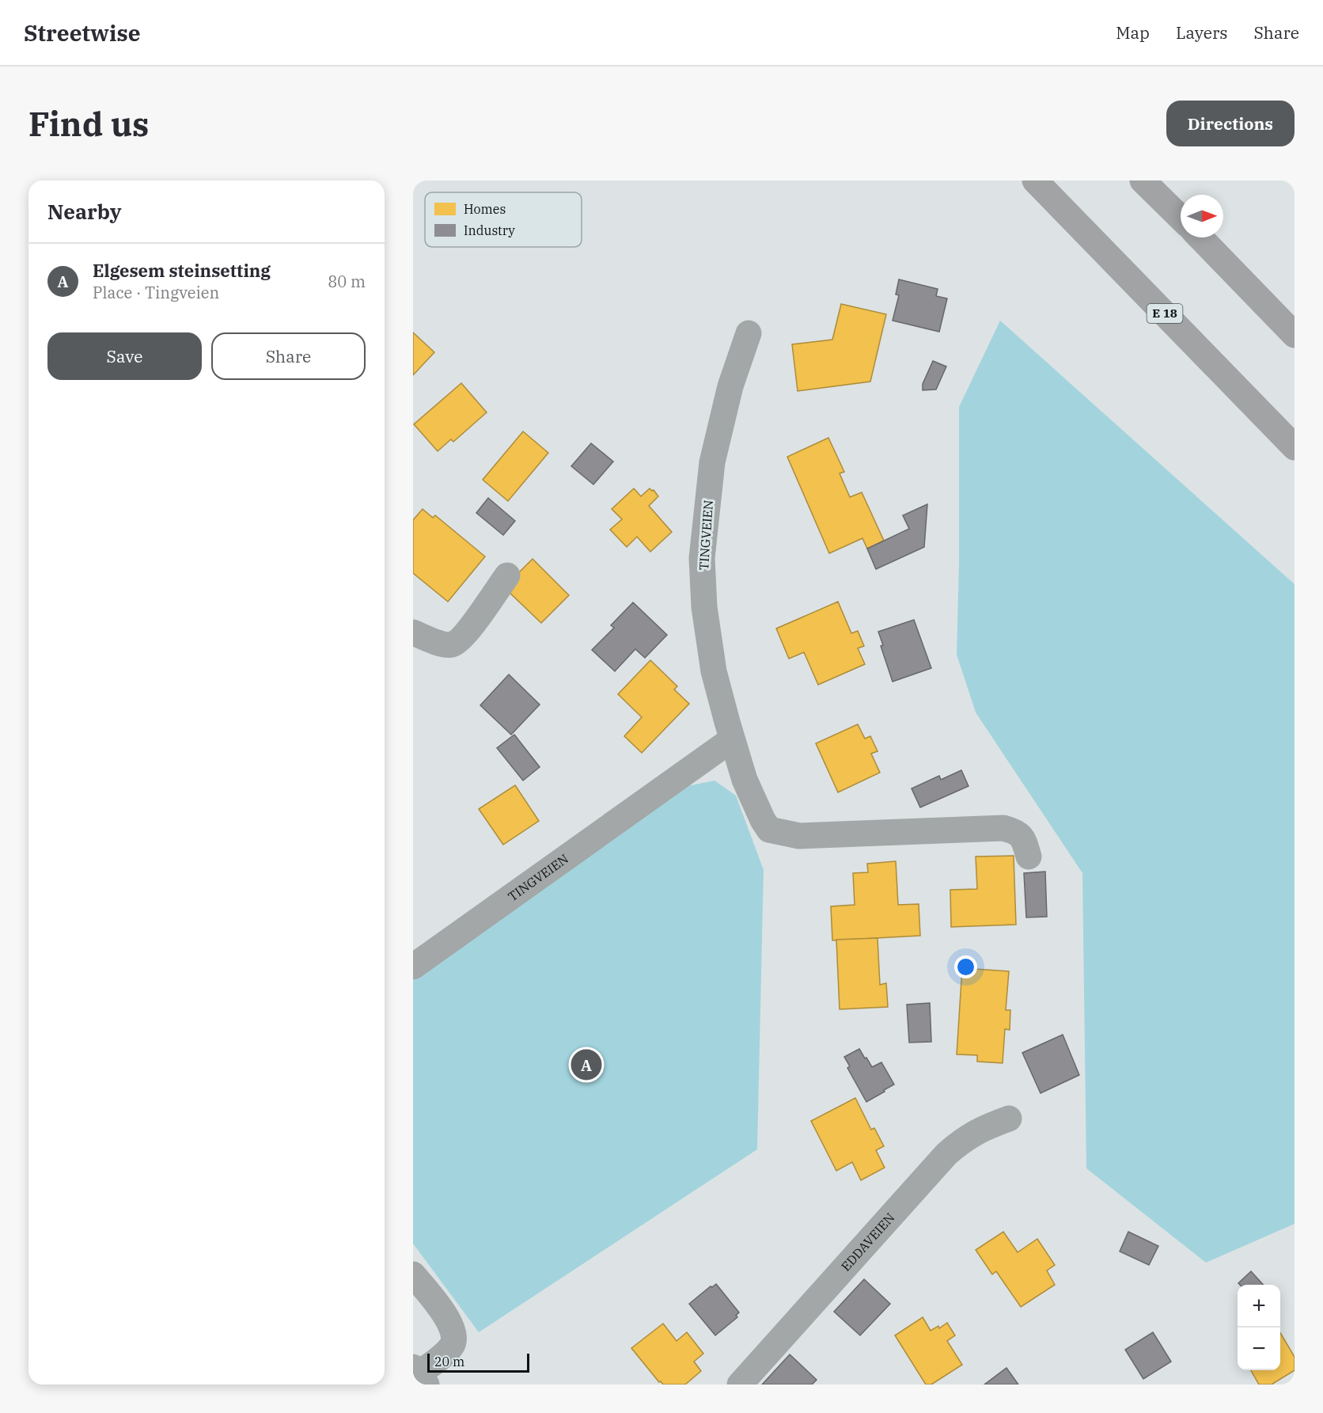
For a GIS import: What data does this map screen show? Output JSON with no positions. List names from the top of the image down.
{
  "streets": {
    "highway": ["E 18"],
    "street": ["TINGVEIEN", "EDDAVEIEN"]
  },
  "legend": ["Homes", "Industry"],
  "scale_bar": "20 m",
  "north": "right",
  "page": {
    "header": "Streetwise",
    "nav": ["Map", "Layers", "Share"],
    "buttons": [
      "Directions",
      ["Save", "Share"]
    ],
    "title": "Find us",
    "heading": "Nearby",
    "list": [
      {
        "mark": "A",
        "name": "Elgesem steinsetting",
        "note": "Place · Tingveien",
        "value": "80 m"
      }
    ],
    "pins": "A",
    "map_buttons": ["+", "−"],
    "scale": "20 m"
  }
}
